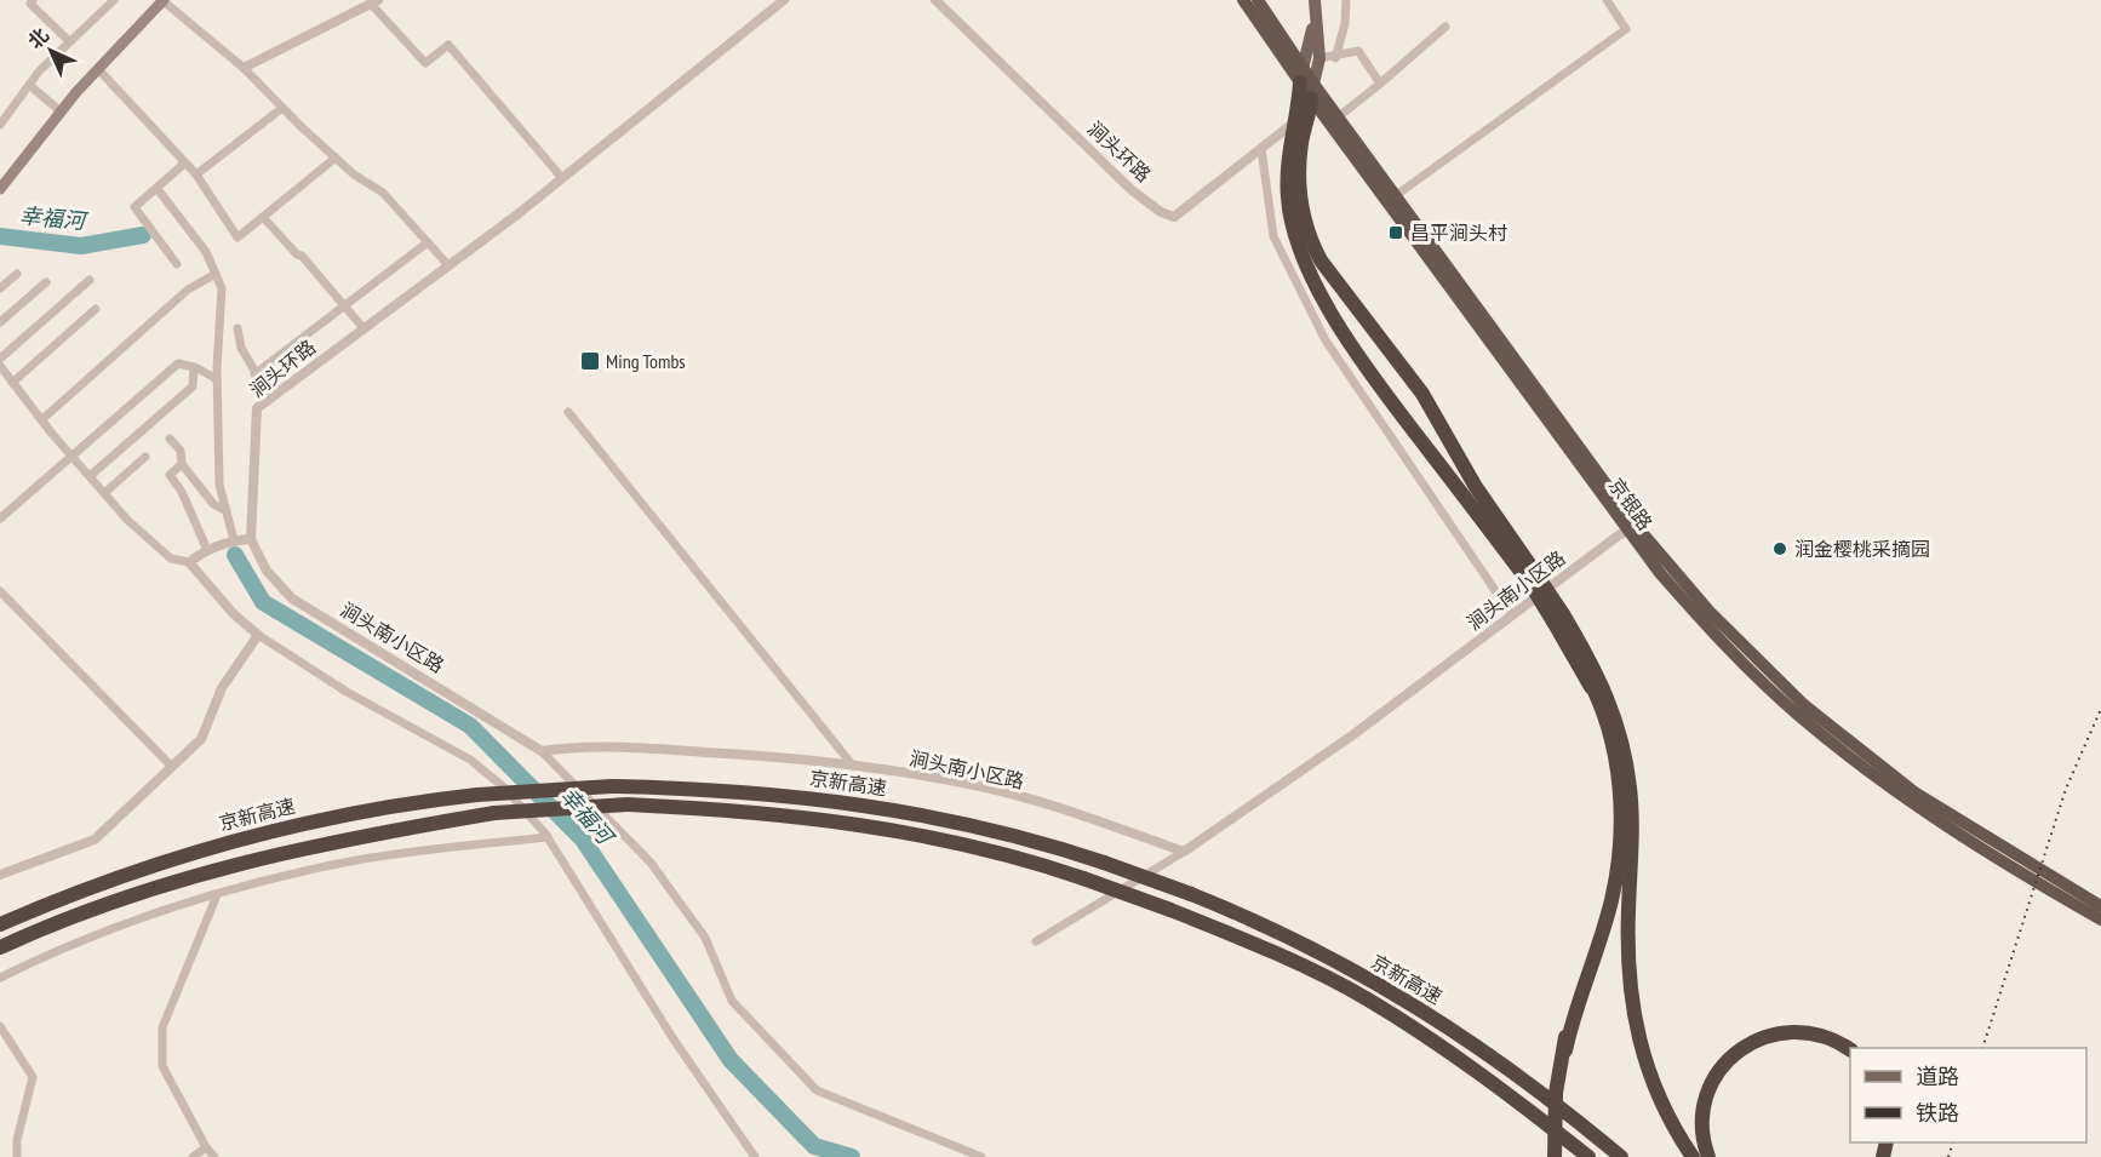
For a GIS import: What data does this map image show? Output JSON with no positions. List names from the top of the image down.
{
  "streets": {
    "highway": ["京银路", "京新高速"],
    "street": ["涧头环路", "涧头南小区路"]
  },
  "crossings": [
    ["涧头环路", "涧头南小区路"],
    ["京银路", "涧头南小区路"]
  ],
  "water": ["幸福河"],
  "places": {
    "transit": ["昌平涧头村", "Ming Tombs"],
    "other": ["润金樱桃采摘园"]
  },
  "legend": ["道路", "铁路"],
  "north": "top left"
}
